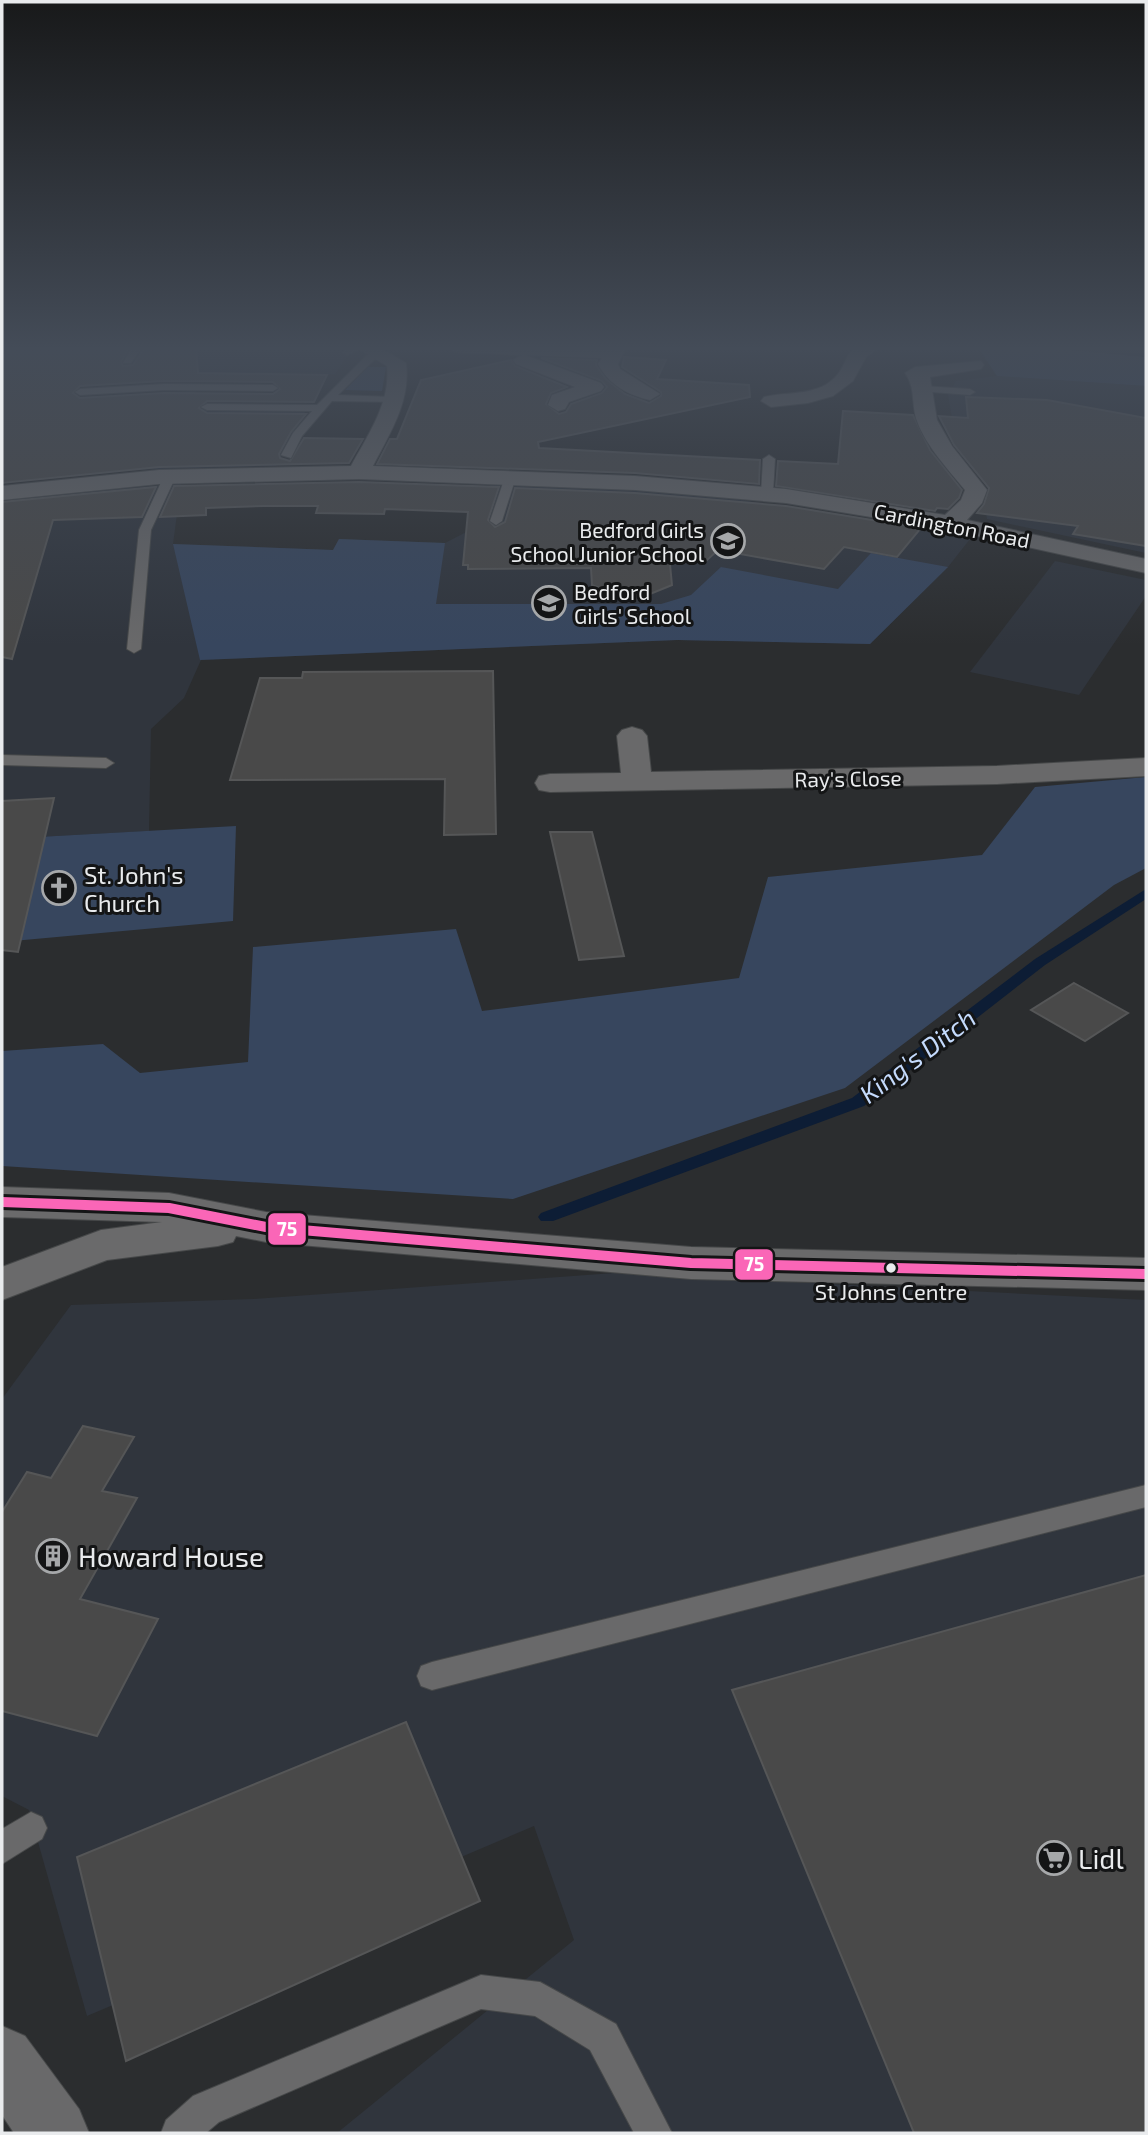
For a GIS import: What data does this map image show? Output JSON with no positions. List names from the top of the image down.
{
  "streets": {
    "street": ["Cardington Road", "Ray's Close"]
  },
  "water": ["King's Ditch"],
  "places": {
    "school or university": ["Bedford Girls School Junior School", "Bedford Girls' School"],
    "church": ["St. John's Church"],
    "other": ["St Johns Centre"],
    "building": ["Howard House"],
    "supermarket": ["Lidl"]
  },
  "lines": ["transit line 75"]
}
